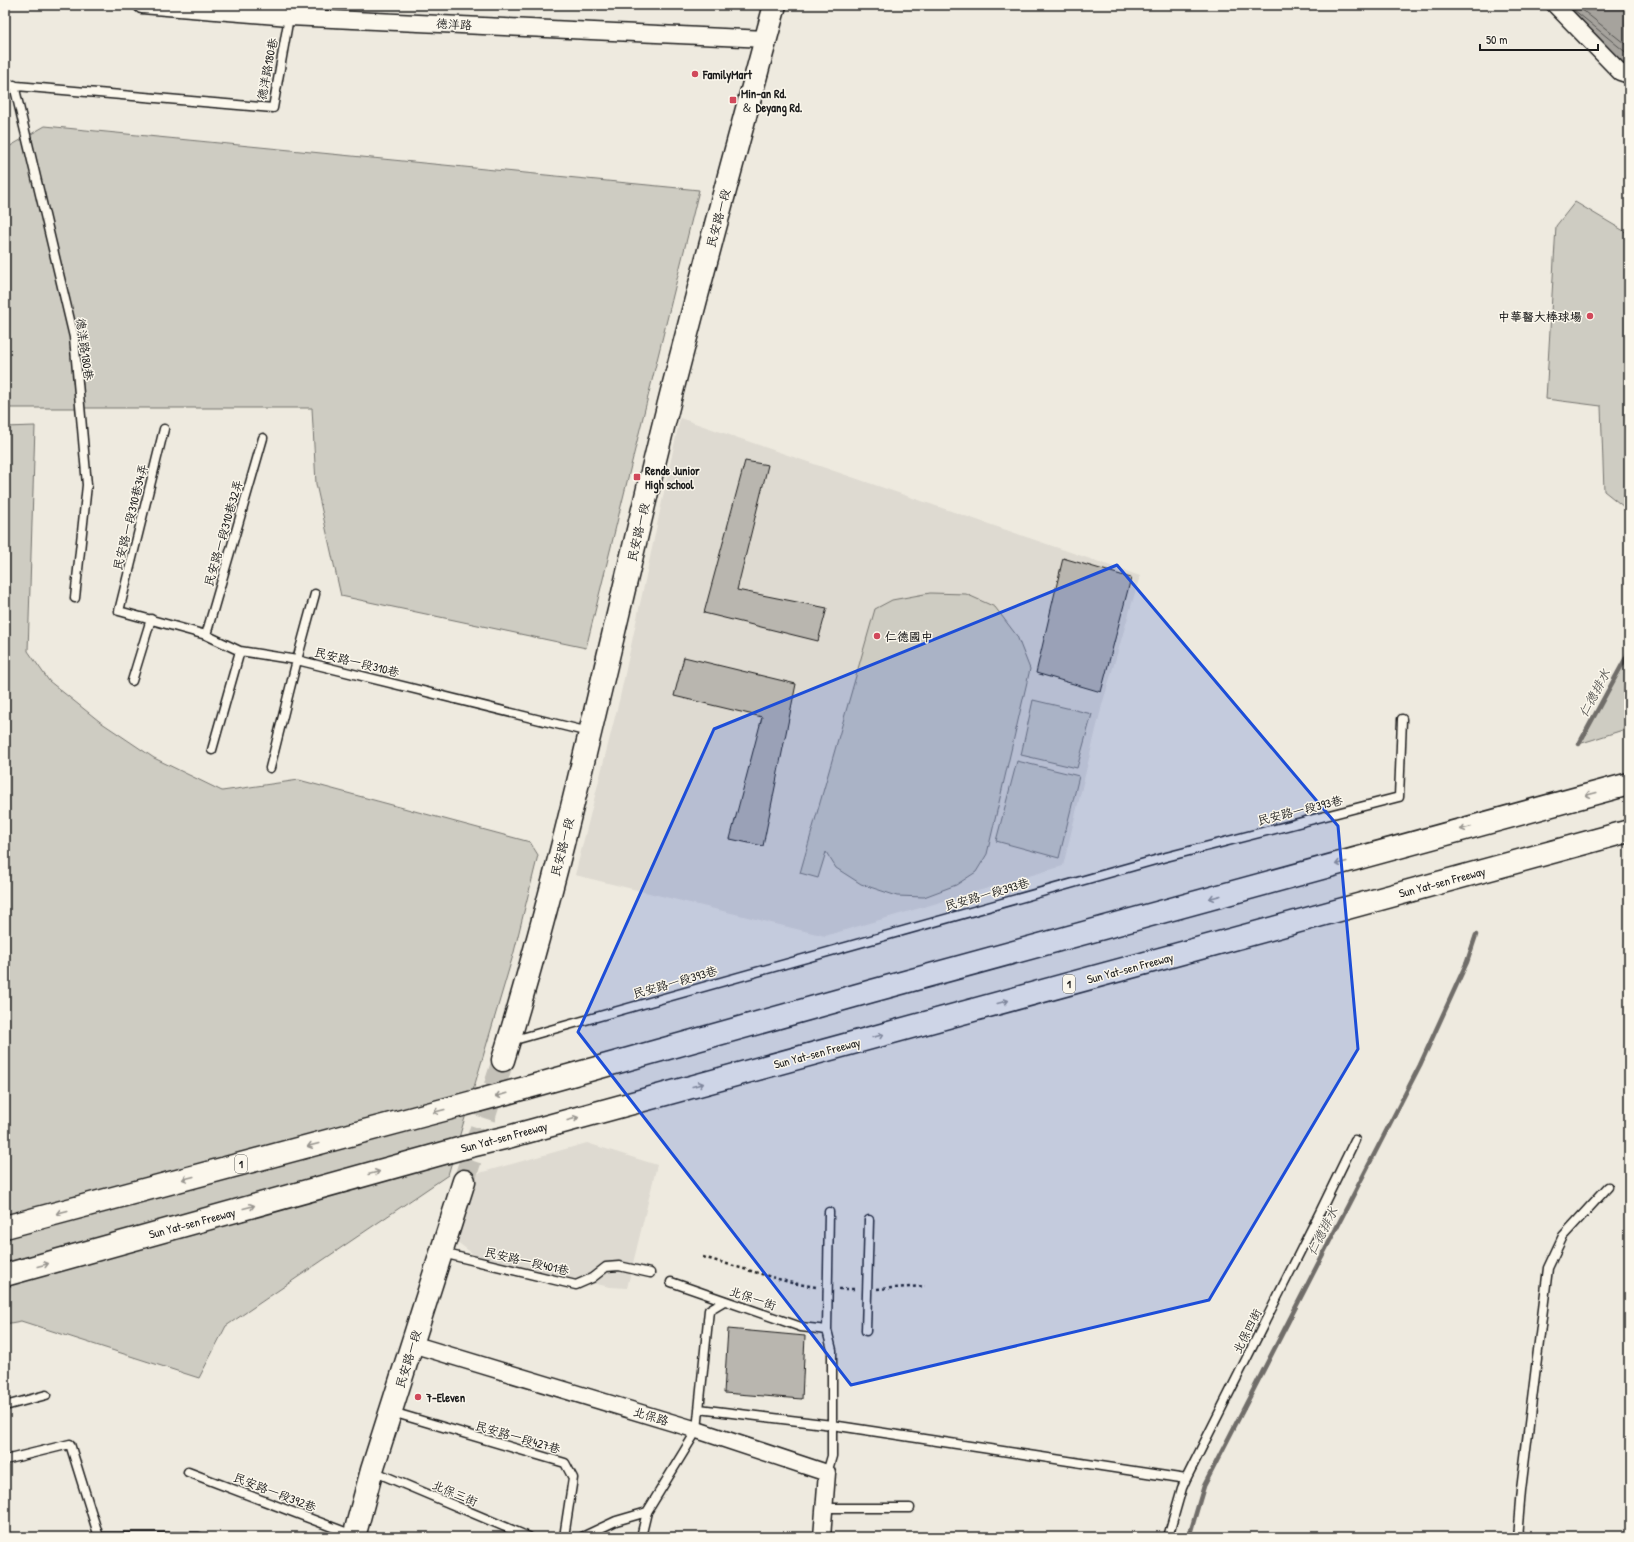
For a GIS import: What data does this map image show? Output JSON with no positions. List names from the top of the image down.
{
  "streets": {
    "main road": ["民安路一段", "Sun Yat-sen Freeway", "1"],
    "street": ["德洋路", "北保路"],
    "lane": [
      "德洋路180巷",
      "民安路一段310巷34弄",
      "民安路一段310巷32弄",
      "民安路一段310巷",
      "民安路一段393巷",
      "民安路一段401巷",
      "北保一街",
      "北保四街",
      "民安路一段427巷",
      "民安路一段392巷",
      "北保三街"
    ]
  },
  "crossings": [
    ["德洋路", "德洋路180巷"],
    ["德洋路", "民安路一段"],
    ["民安路一段", "民安路一段310巷"],
    ["民安路一段", "民安路一段393巷"],
    ["民安路一段", "民安路一段401巷"],
    ["民安路一段", "北保路"],
    ["民安路一段", "民安路一段427巷"],
    ["民安路一段", "民安路一段392巷"],
    ["民安路一段", "北保三街"],
    ["民安路一段310巷34弄", "民安路一段310巷"],
    ["民安路一段310巷32弄", "民安路一段310巷"]
  ],
  "water": ["仁德排水"],
  "places": {
    "other": [
      "FamilyMart",
      "中華醫大棒球場",
      "仁德國中",
      "7-Eleven"
    ],
    "transit": ["Min-an Rd. ＆ Deyang Rd.", "Rende Junior High school"]
  },
  "scale_bar": "50 m"
}
